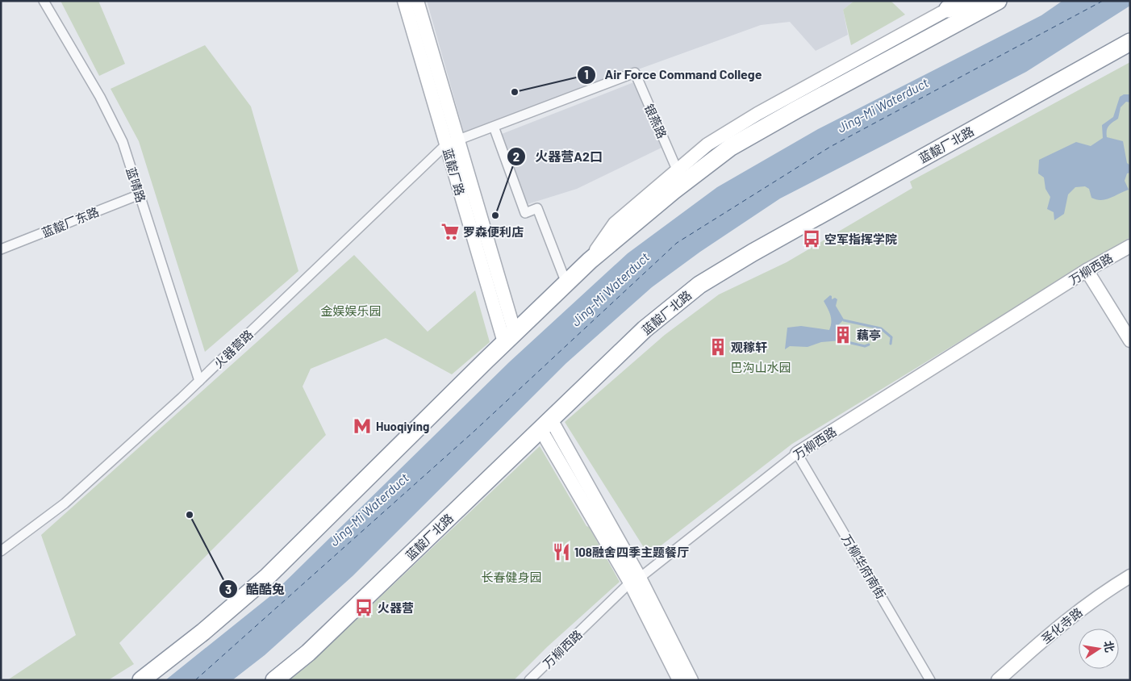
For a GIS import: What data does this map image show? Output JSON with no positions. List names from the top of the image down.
{
  "streets": {
    "highway": ["蓝靛厂北路"],
    "street": [
      "银燕路",
      "蓝靛厂路",
      "蓝晴路",
      "蓝靛厂东路",
      "万柳西路",
      "火器营路",
      "万柳华府南街",
      "圣化寺路"
    ]
  },
  "crossings": [
    ["蓝靛厂路", "火器营路"],
    ["蓝晴路", "蓝靛厂东路"],
    ["蓝晴路", "火器营路"],
    ["万柳西路", "万柳华府南街"]
  ],
  "water": ["Jing-Mi Waterduct"],
  "parks": ["金娱娱乐园", "巴沟山水园", "长春健身园"],
  "places": {
    "other": ["Air Force Command College", "火器营A2口", "酷酷兔"],
    "supermarket": ["罗森便利店"],
    "bus stop": ["空军指挥学院", "火器营"],
    "building": ["藕亭", "观稼轩"],
    "metro station": ["Huoqiying"],
    "restaurant": ["108融舍四季主题餐厅"]
  },
  "north": "right"
}
